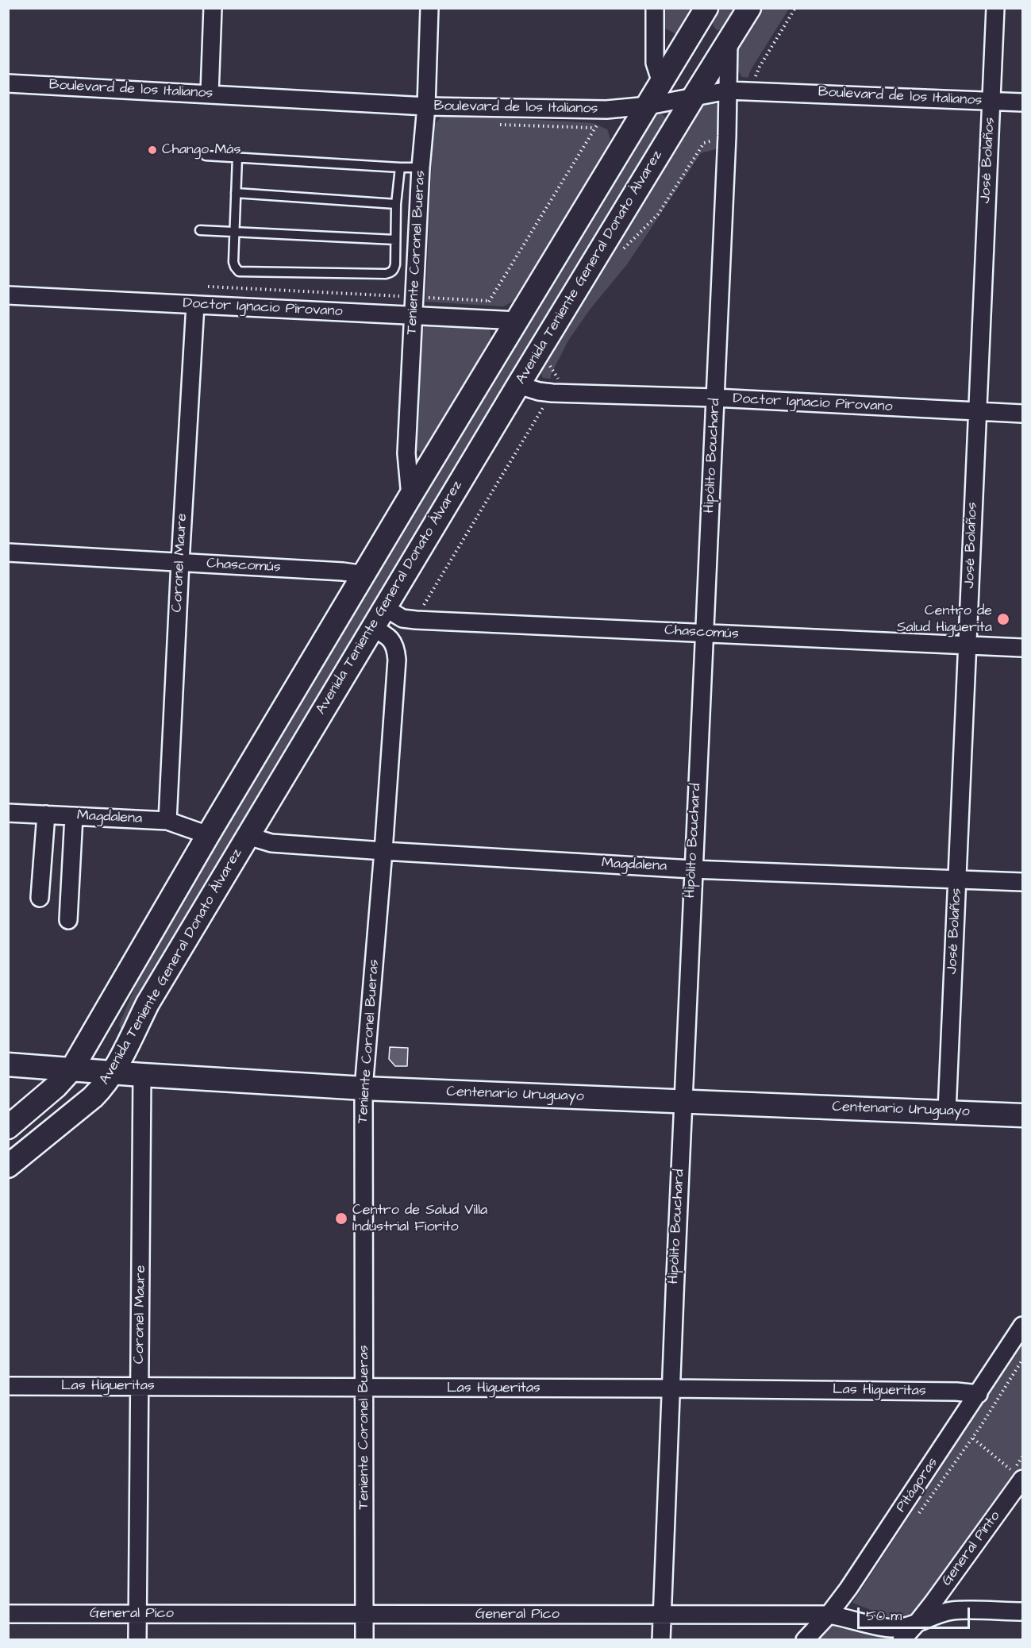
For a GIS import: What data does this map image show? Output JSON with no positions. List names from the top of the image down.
{
  "streets": {
    "main road": ["Avenida Teniente General Donato Álvarez", "Centenario Uruguayo"],
    "street": [
      "Boulevard de los Italianos",
      "José Bolaños",
      "Teniente Coronel Bueras",
      "Doctor Ignacio Pirovano",
      "Hipólito Bouchard",
      "Coronel Maure",
      "Chascomús",
      "Magdalena",
      "Las Higueritas",
      "Pitágoras",
      "General Pinto",
      "General Pico"
    ]
  },
  "crossings": [
    ["Boulevard de los Italianos", "José Bolaños"],
    ["Boulevard de los Italianos", "Teniente Coronel Bueras"],
    ["Boulevard de los Italianos", "Avenida Teniente General Donato Álvarez"],
    ["Boulevard de los Italianos", "Hipólito Bouchard"],
    ["José Bolaños", "Doctor Ignacio Pirovano"],
    ["José Bolaños", "Chascomús"],
    ["José Bolaños", "Magdalena"],
    ["José Bolaños", "Centenario Uruguayo"],
    ["Teniente Coronel Bueras", "Doctor Ignacio Pirovano"],
    ["Teniente Coronel Bueras", "Magdalena"],
    ["Teniente Coronel Bueras", "Centenario Uruguayo"],
    ["Teniente Coronel Bueras", "Las Higueritas"],
    ["Teniente Coronel Bueras", "General Pico"],
    ["Avenida Teniente General Donato Álvarez", "Doctor Ignacio Pirovano"],
    ["Avenida Teniente General Donato Álvarez", "Hipólito Bouchard"],
    ["Avenida Teniente General Donato Álvarez", "Chascomús"],
    ["Avenida Teniente General Donato Álvarez", "Magdalena"],
    ["Avenida Teniente General Donato Álvarez", "Centenario Uruguayo"],
    ["Doctor Ignacio Pirovano", "Hipólito Bouchard"],
    ["Doctor Ignacio Pirovano", "Coronel Maure"],
    ["Hipólito Bouchard", "Chascomús"],
    ["Hipólito Bouchard", "Magdalena"],
    ["Hipólito Bouchard", "Centenario Uruguayo"],
    ["Hipólito Bouchard", "Las Higueritas"],
    ["Hipólito Bouchard", "General Pico"],
    ["Coronel Maure", "Chascomús"],
    ["Coronel Maure", "Magdalena"],
    ["Coronel Maure", "Centenario Uruguayo"],
    ["Coronel Maure", "Las Higueritas"],
    ["Coronel Maure", "General Pico"],
    ["Las Higueritas", "Pitágoras"],
    ["Pitágoras", "General Pico"],
    ["General Pinto", "General Pico"]
  ],
  "places": ["Chango Más", "Centro de Salud Higuerita", "Centro de Salud Villa Industrial Fiorito"],
  "scale_bar": "50 m"
}
